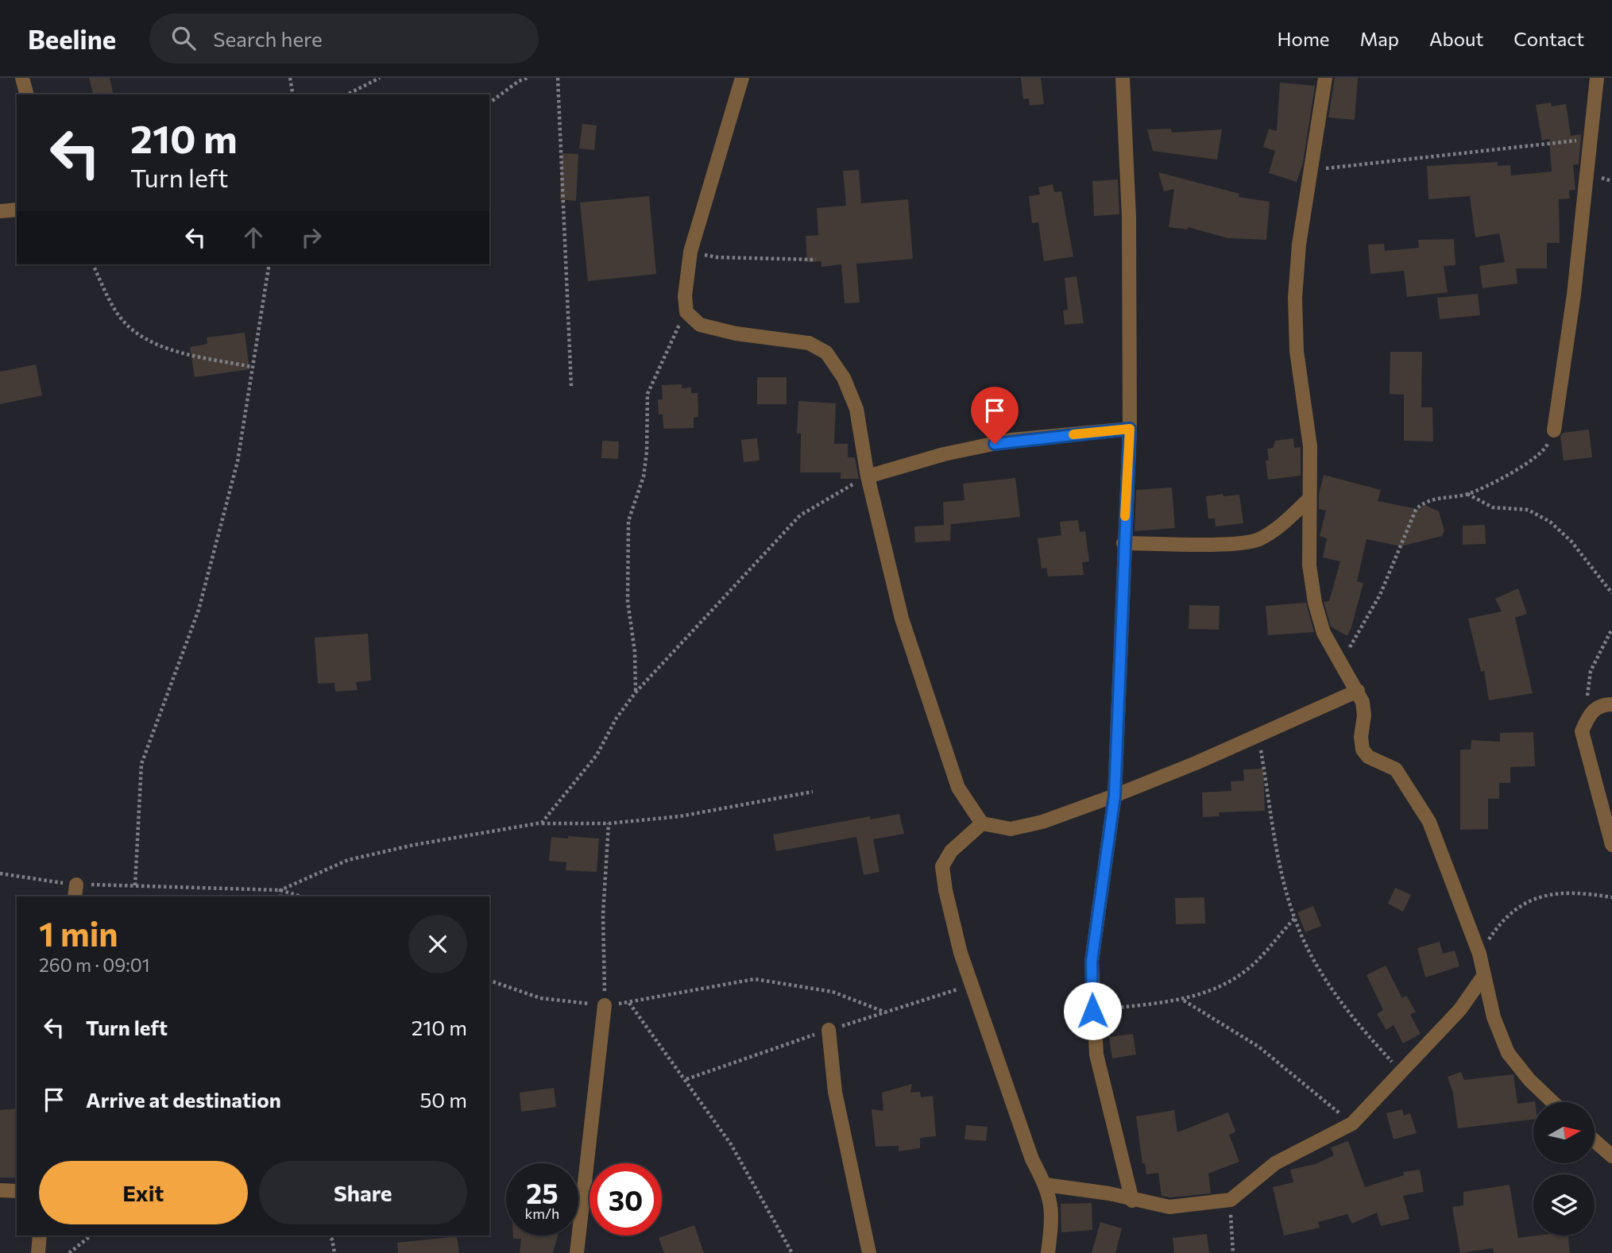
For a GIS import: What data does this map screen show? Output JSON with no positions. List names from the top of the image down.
{
  "north": "right",
  "page": {
    "header": "Beeline",
    "search": "Search here",
    "nav": [
      "Home",
      "Map",
      "About",
      "Contact"
    ],
    "turn": ["210 m", "Turn left"],
    "heading": ["1 min", "260 m · 09:01"],
    "list": [
      {
        "name": "Turn left",
        "value": "210 m"
      },
      {
        "name": "Arrive at destination",
        "value": "50 m"
      }
    ],
    "buttons": ["Exit", "Share"],
    "speed": "25 km/h",
    "limit": "30"
  }
}
